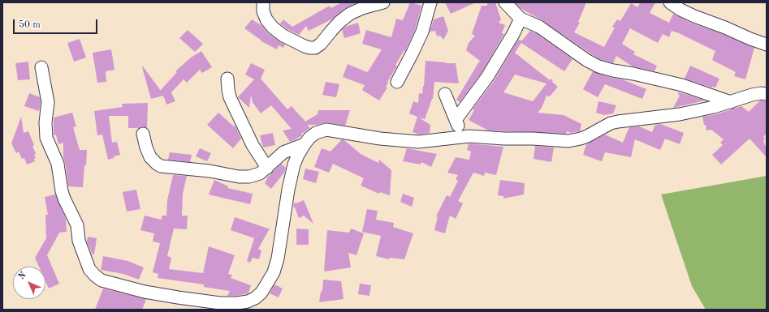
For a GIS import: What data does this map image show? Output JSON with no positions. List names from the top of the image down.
{
  "scale_bar": "50 m",
  "north": "top left"
}
